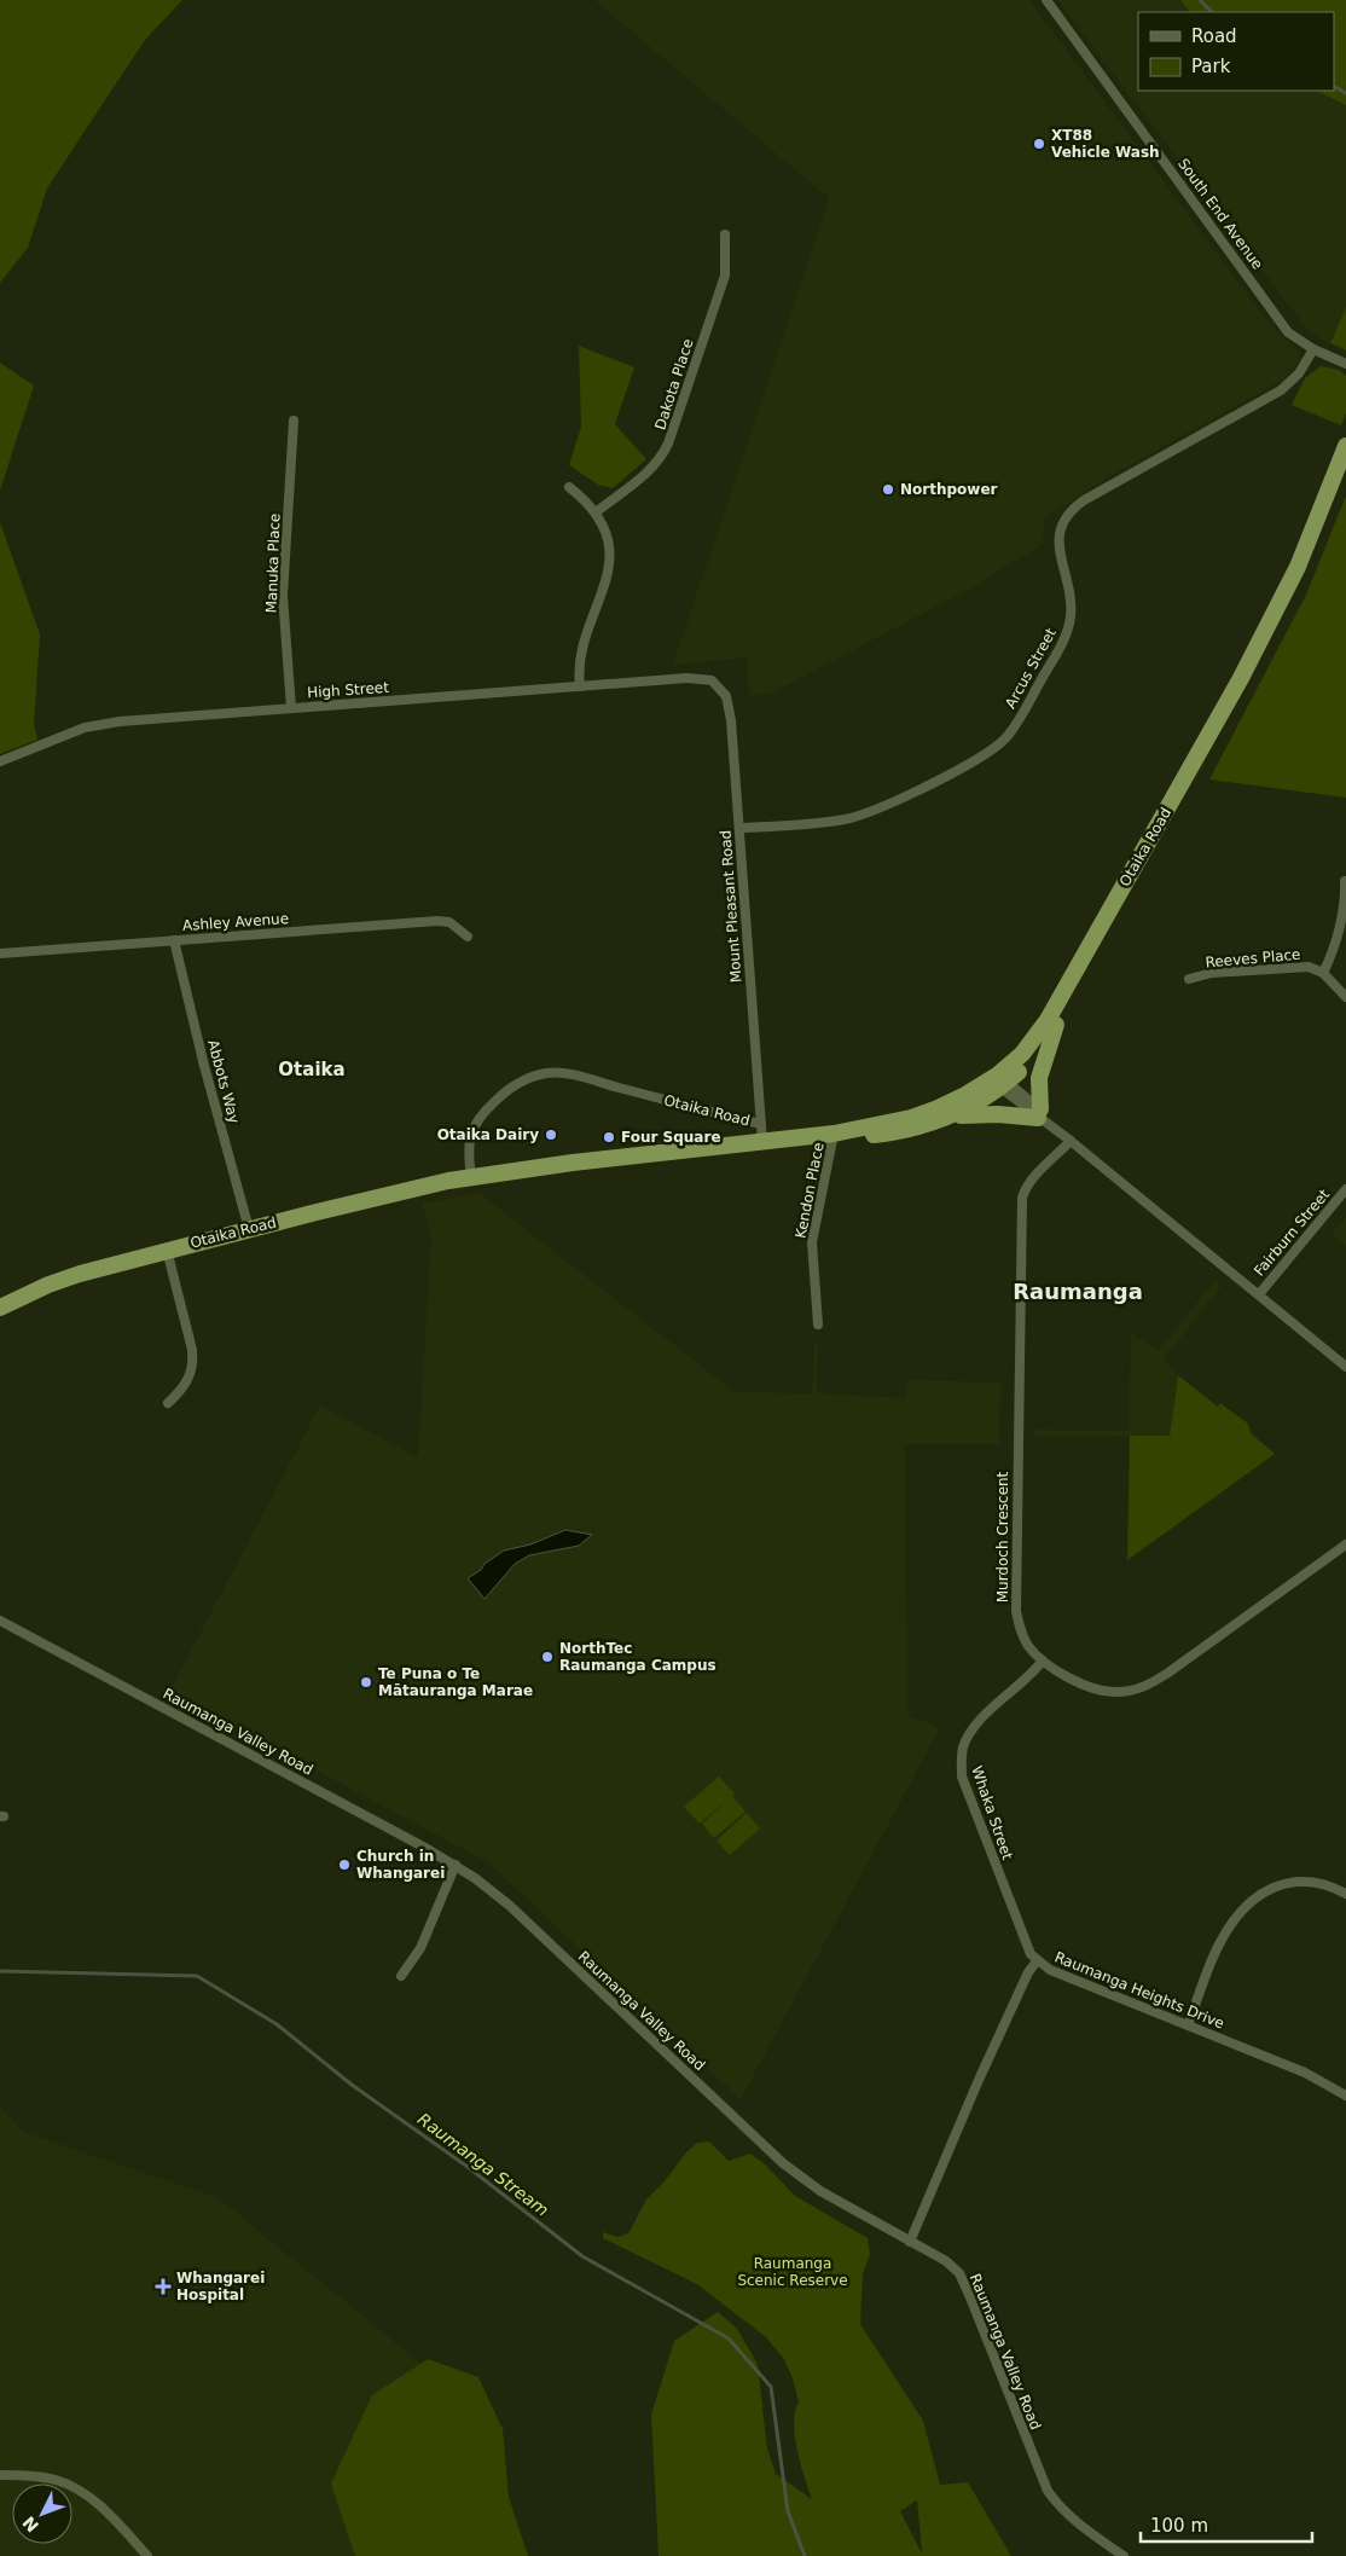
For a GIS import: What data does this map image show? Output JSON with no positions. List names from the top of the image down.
{
  "streets": {
    "highway": ["Otaika Road"],
    "street": [
      "South End Avenue",
      "Dakota Place",
      "Manuka Place",
      "Arcus Street",
      "High Street",
      "Mount Pleasant Road",
      "Ashley Avenue",
      "Reeves Place",
      "Abbots Way",
      "Kendon Place",
      "Fairburn Street",
      "Murdoch Crescent",
      "Raumanga Valley Road",
      "Whaka Street",
      "Raumanga Heights Drive"
    ]
  },
  "crossings": [
    ["South End Avenue", "Arcus Street"],
    ["Manuka Place", "High Street"],
    ["Arcus Street", "Mount Pleasant Road"],
    ["High Street", "Mount Pleasant Road"],
    ["Otaika Road", "Mount Pleasant Road"],
    ["Otaika Road", "Abbots Way"],
    ["Otaika Road", "Kendon Place"],
    ["Ashley Avenue", "Abbots Way"],
    ["Murdoch Crescent", "Whaka Street"],
    ["Raumanga Valley Road", "Raumanga Heights Drive"],
    ["Whaka Street", "Raumanga Heights Drive"]
  ],
  "districts": ["Otaika", "Raumanga"],
  "water": ["Raumanga Stream"],
  "parks": ["Raumanga Scenic Reserve"],
  "places": {
    "other": [
      "XT88 Vehicle Wash",
      "Northpower",
      "Otaika Dairy",
      "Four Square",
      "NorthTec Raumanga Campus",
      "Te Puna o Te Mātauranga Marae",
      "Church in Whangarei"
    ],
    "health": ["Whangarei Hospital"]
  },
  "legend": ["Road", "Park"],
  "scale_bar": "100 m",
  "north": "bottom left"
}
